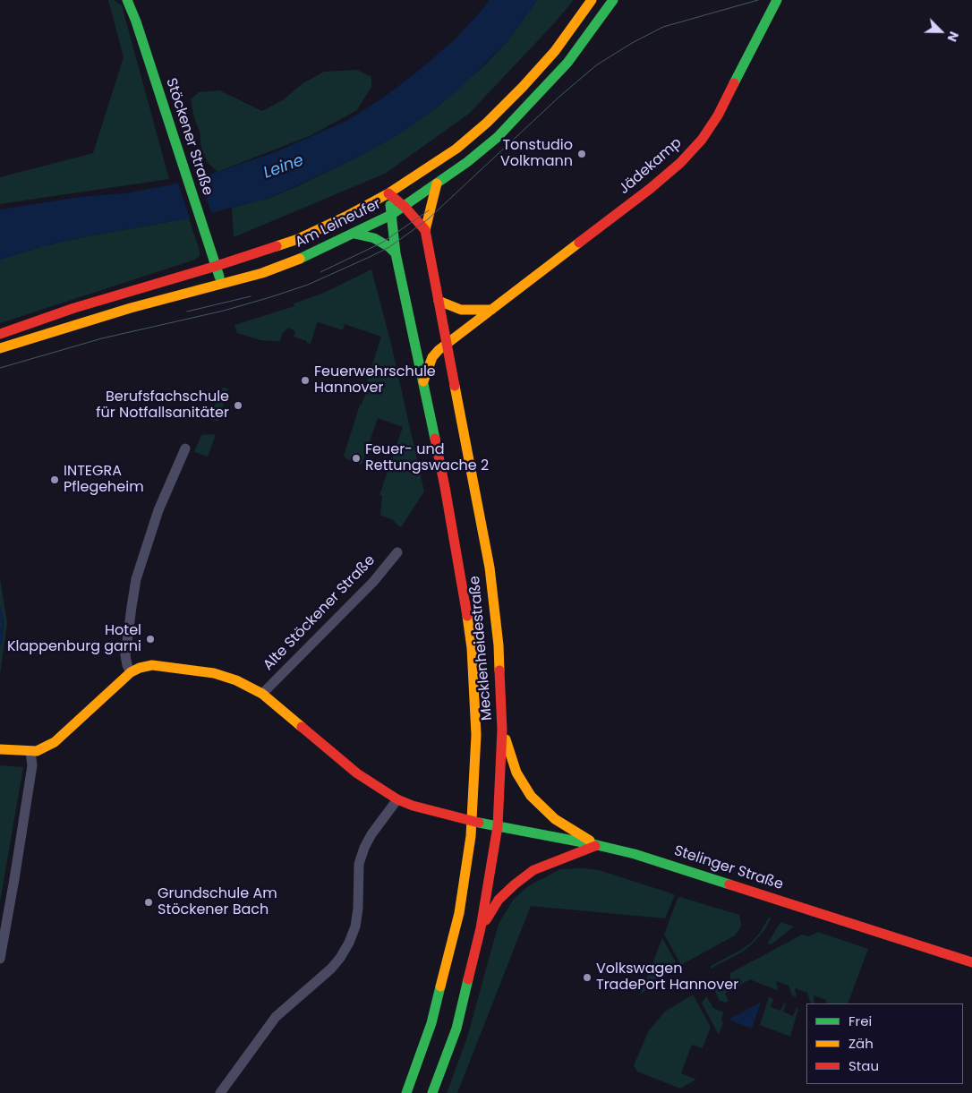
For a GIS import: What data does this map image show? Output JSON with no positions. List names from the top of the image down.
{
  "streets": {
    "main road": [
      "Stöckener Straße",
      "Jädekamp",
      "Am Leineufer",
      "Mecklenheidestraße",
      "Stelinger Straße"
    ],
    "street": ["Alte Stöckener Straße"]
  },
  "crossings": [
    ["Stöckener Straße", "Am Leineufer"],
    ["Jädekamp", "Mecklenheidestraße"],
    ["Am Leineufer", "Mecklenheidestraße"],
    ["Mecklenheidestraße", "Stelinger Straße"]
  ],
  "water": ["Leine"],
  "places": [
    "Tonstudio Volkmann",
    "Feuerwehrschule Hannover",
    "Berufsfachschule für Notfallsanitäter",
    "Feuer- und Rettungswache 2",
    "INTEGRA Pflegeheim",
    "Hotel Klappenburg garni",
    "Grundschule Am Stöckener Bach",
    "Volkswagen TradePort Hannover"
  ],
  "legend": ["Frei", "Zäh", "Stau"],
  "north": "bottom right"
}
